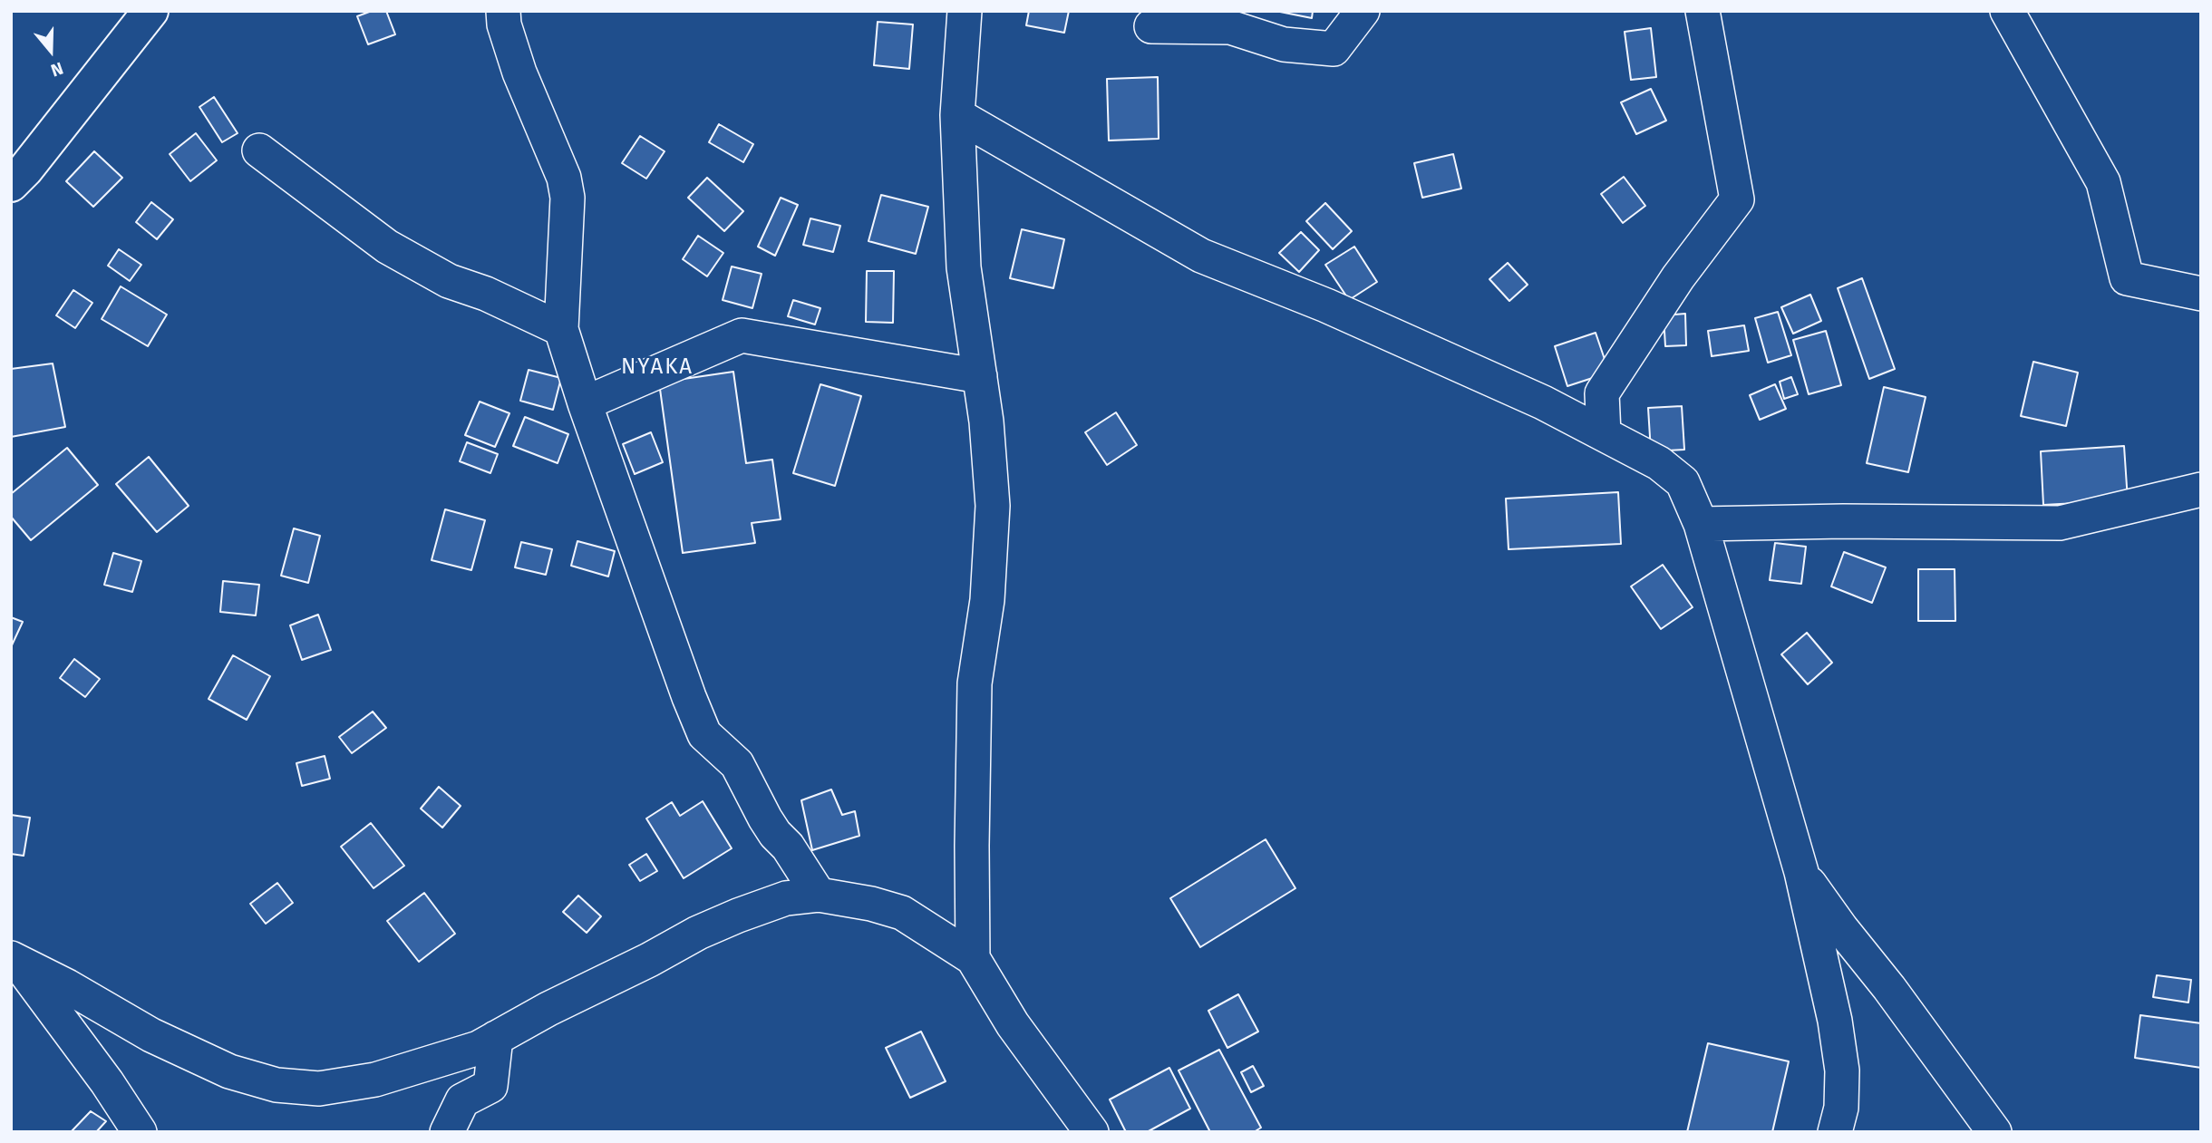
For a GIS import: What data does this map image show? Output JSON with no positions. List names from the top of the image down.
{
  "districts": ["NYAKA"],
  "north": "bottom"
}
